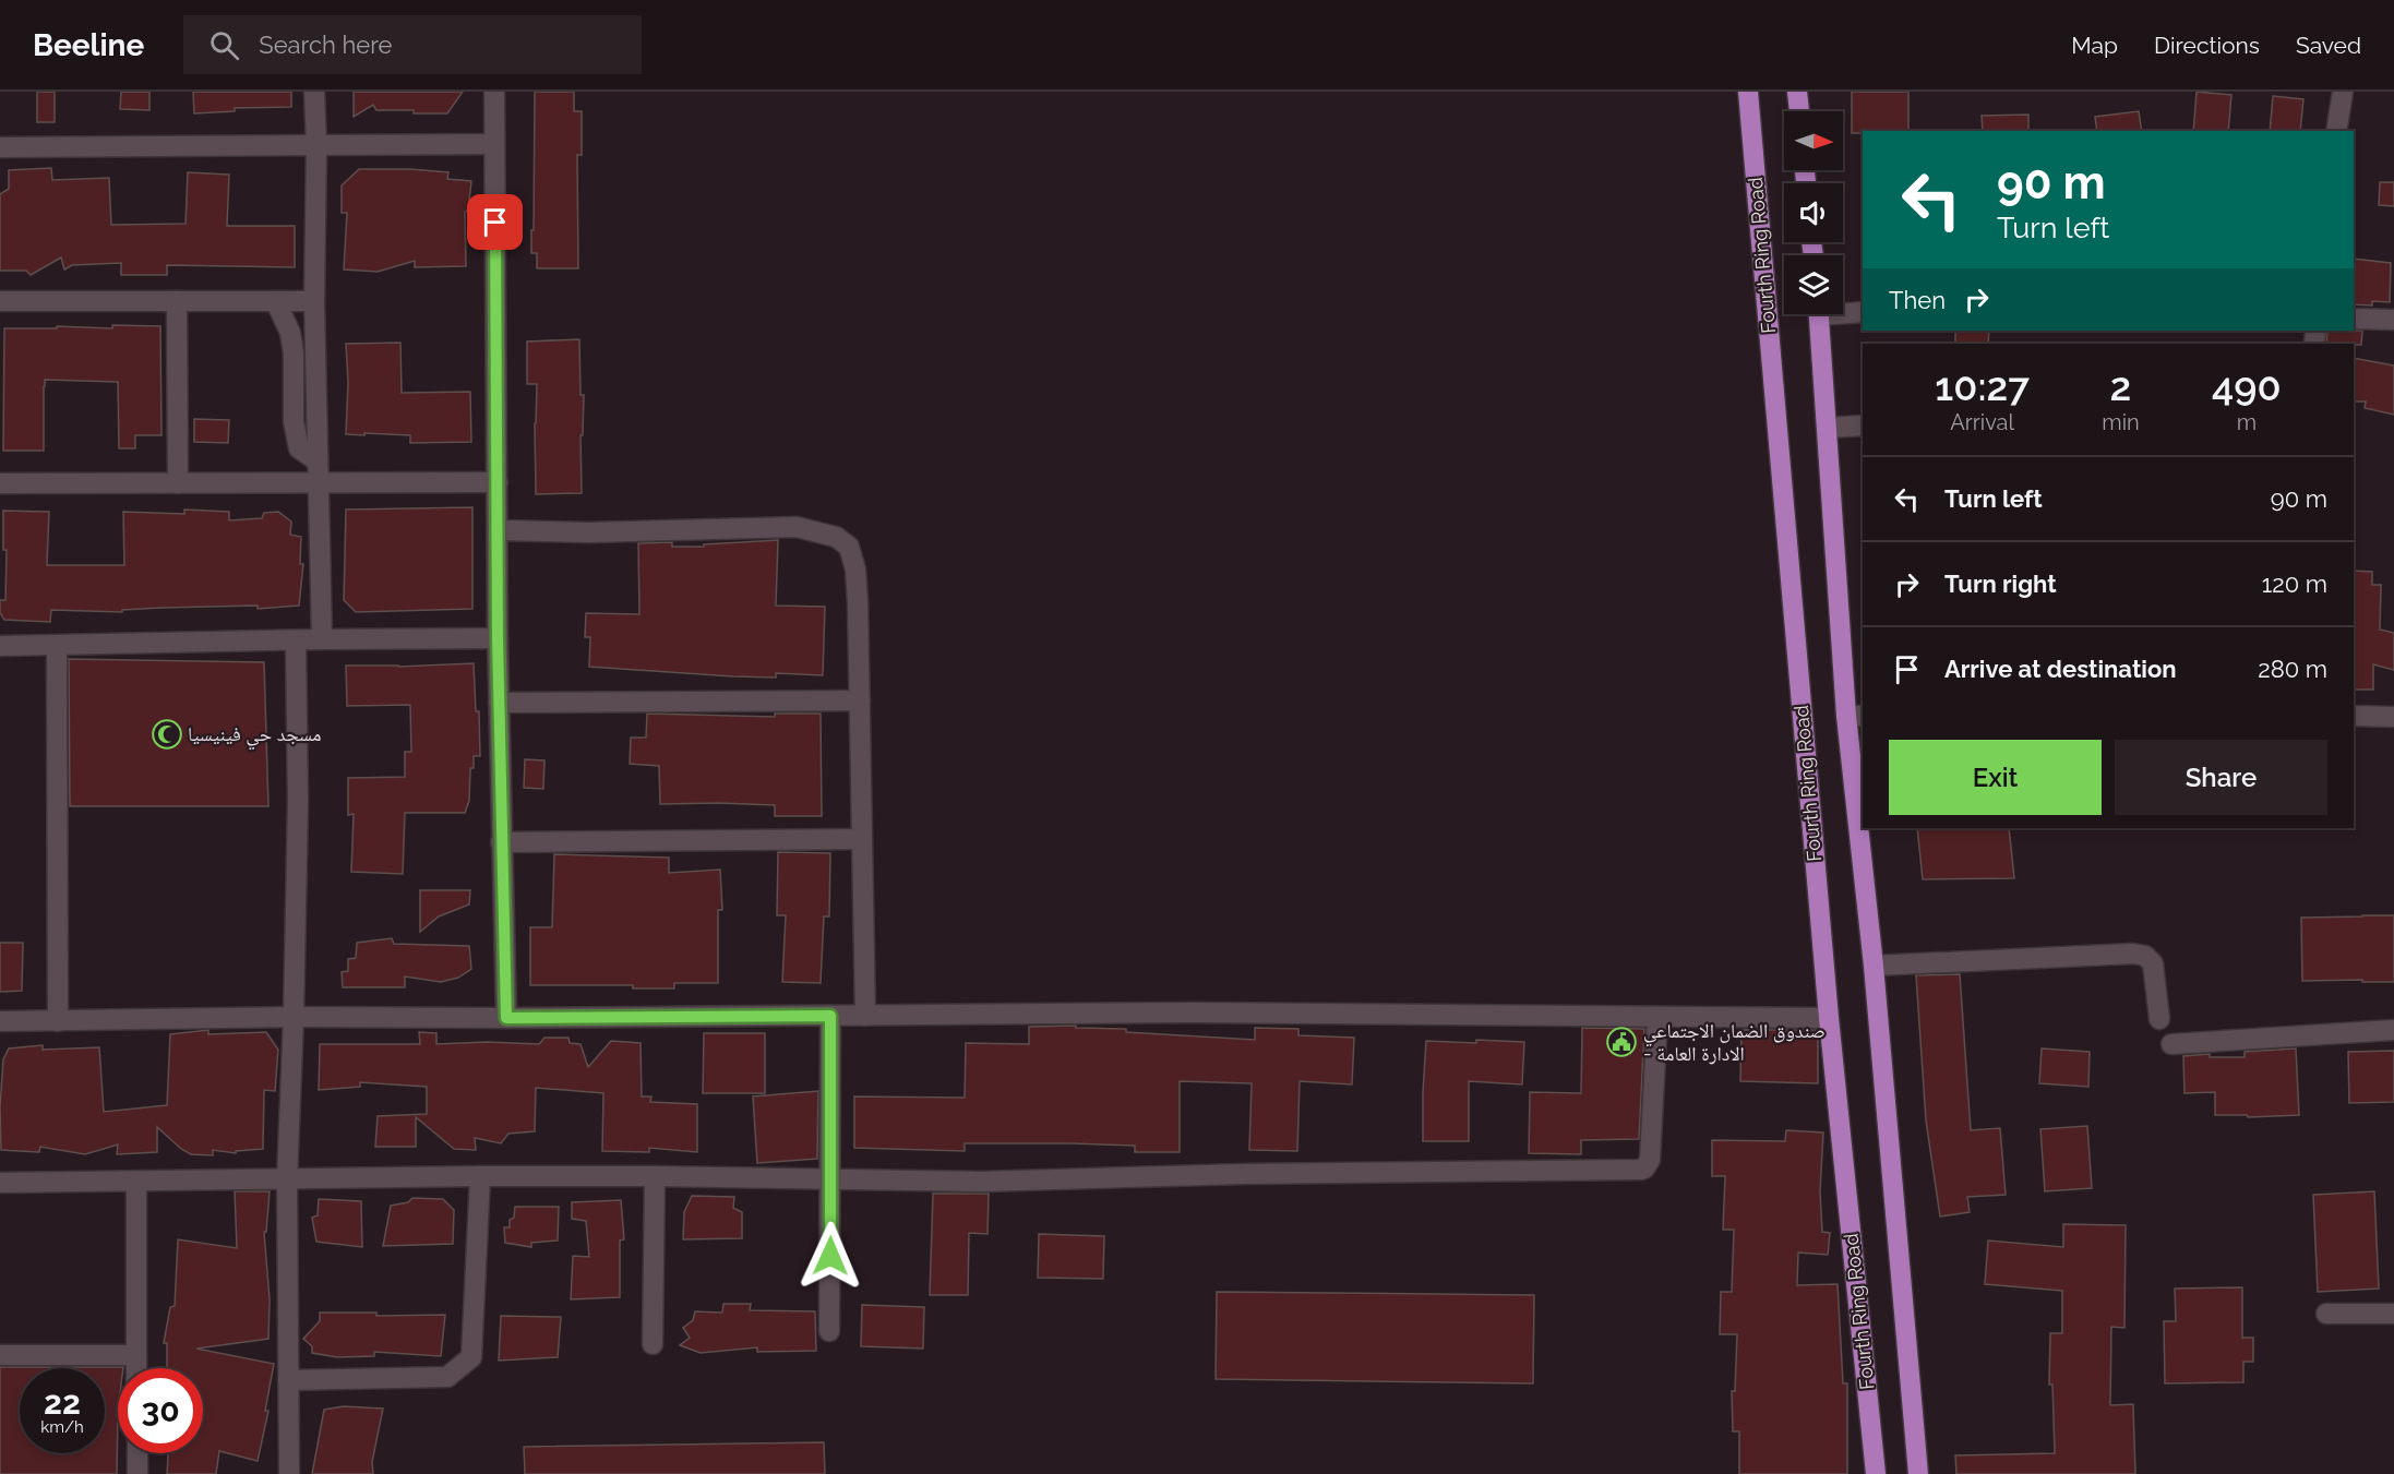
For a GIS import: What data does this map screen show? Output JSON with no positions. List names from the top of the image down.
{
  "streets": {
    "main road": ["Fourth Ring Road"]
  },
  "places": {
    "mosque": ["مسجد حي فينيسيا"],
    "public building": ["صندوق الضمان الاجتماعي - الادارة العامة"]
  },
  "north": "right",
  "page": {
    "header": "Beeline",
    "search": "Search here",
    "nav": ["Map", "Directions", "Saved"],
    "turn": ["90 m", "Turn left"],
    "then": "Then",
    "eta": [
      "10:27",
      "Arrival",
      "2",
      "min",
      "490",
      "m"
    ],
    "list": [
      {
        "name": "Turn left",
        "value": "90 m"
      },
      {
        "name": "Turn right",
        "value": "120 m"
      },
      {
        "name": "Arrive at destination",
        "value": "280 m"
      }
    ],
    "buttons": ["Exit", "Share"],
    "speed": "22 km/h",
    "limit": "30"
  }
}
